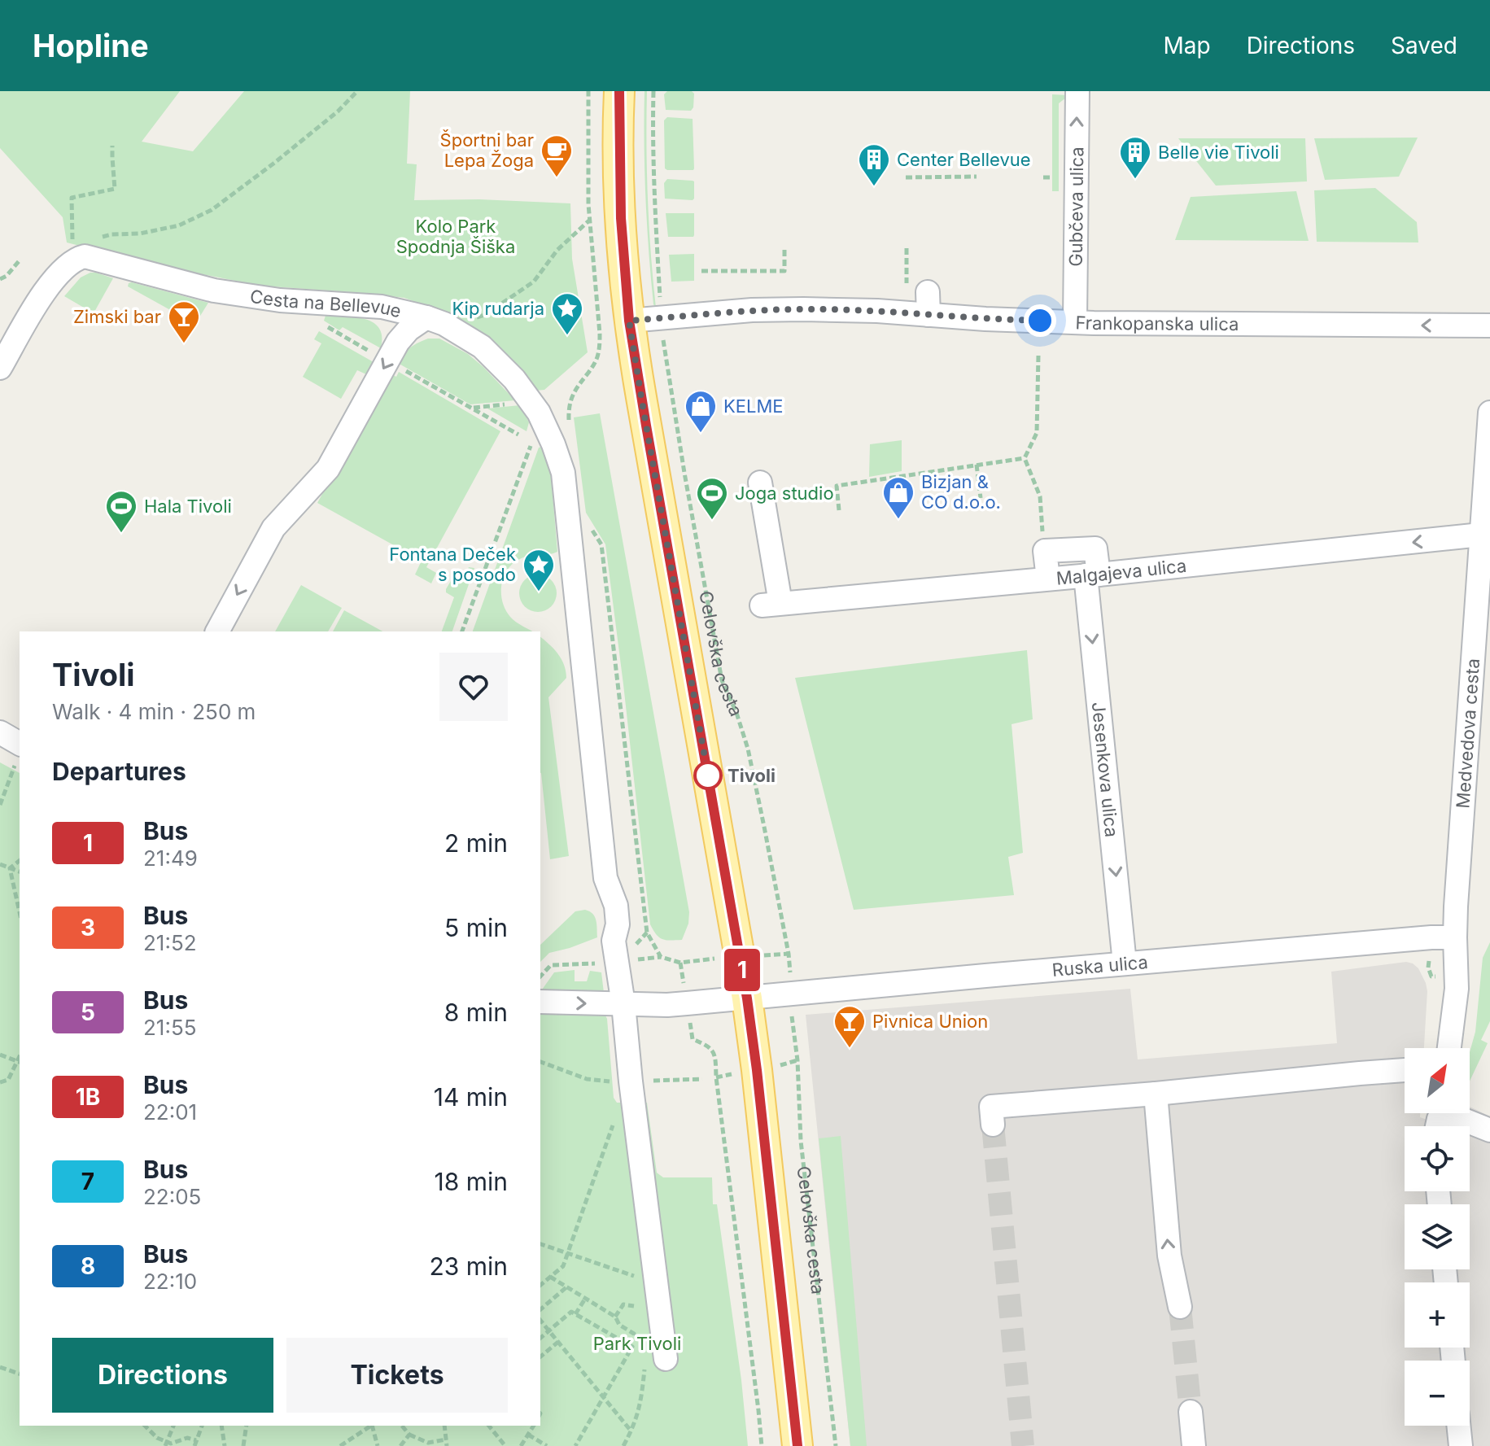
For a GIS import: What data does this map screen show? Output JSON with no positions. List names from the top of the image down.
{
  "streets": {
    "main road": ["Celovška cesta"],
    "street": [
      "Gubčeva ulica",
      "Cesta na Bellevue",
      "Frankopanska ulica",
      "Malgajeva ulica",
      "Medvedova cesta",
      "Jesenkova ulica",
      "Ruska ulica"
    ]
  },
  "crossings": [
    ["Gubčeva ulica", "Frankopanska ulica"],
    ["Cesta na Bellevue", "Ruska ulica"],
    ["Frankopanska ulica", "Celovška cesta"],
    ["Malgajeva ulica", "Medvedova cesta"],
    ["Malgajeva ulica", "Jesenkova ulica"],
    ["Celovška cesta", "Ruska ulica"],
    ["Medvedova cesta", "Ruska ulica"],
    ["Jesenkova ulica", "Ruska ulica"]
  ],
  "one_way": ["Gubčeva ulica", "Frankopanska ulica", "Jesenkova ulica"],
  "parks": ["Kolo Park Spodnja Šiška", "Park Tivoli"],
  "places": {
    "cafe": ["Športni bar Lepa Žoga"],
    "building": ["Belle vie Tivoli", "Center Bellevue"],
    "place": ["Kip rudarja", "Fontana Deček s posodo"],
    "bar": ["Zimski bar", "Pivnica Union"],
    "shop": ["KELME", "Bizjan & CO d.o.o."],
    "sports": ["Joga studio", "Hala Tivoli"],
    "other": ["Tivoli"]
  },
  "lines": ["bus line 1"],
  "north": "top right",
  "page": {
    "header": "Hopline",
    "nav": ["Map", "Directions", "Saved"],
    "on_map": "1",
    "heading": [
      ["Tivoli", "Walk · 4 min · 250 m"],
      "Departures"
    ],
    "list": [
      {
        "mark": "1",
        "name": "Bus",
        "note": "21:49",
        "value": "2 min"
      },
      {
        "mark": "3",
        "name": "Bus",
        "note": "21:52",
        "value": "5 min"
      },
      {
        "mark": "5",
        "name": "Bus",
        "note": "21:55",
        "value": "8 min"
      },
      {
        "mark": "1B",
        "name": "Bus",
        "note": "22:01",
        "value": "14 min"
      },
      {
        "mark": "7",
        "name": "Bus",
        "note": "22:05",
        "value": "18 min"
      },
      {
        "mark": "8",
        "name": "Bus",
        "note": "22:10",
        "value": "23 min"
      }
    ],
    "map_buttons": ["+", "−"],
    "buttons": ["Directions", "Tickets"]
  }
}
